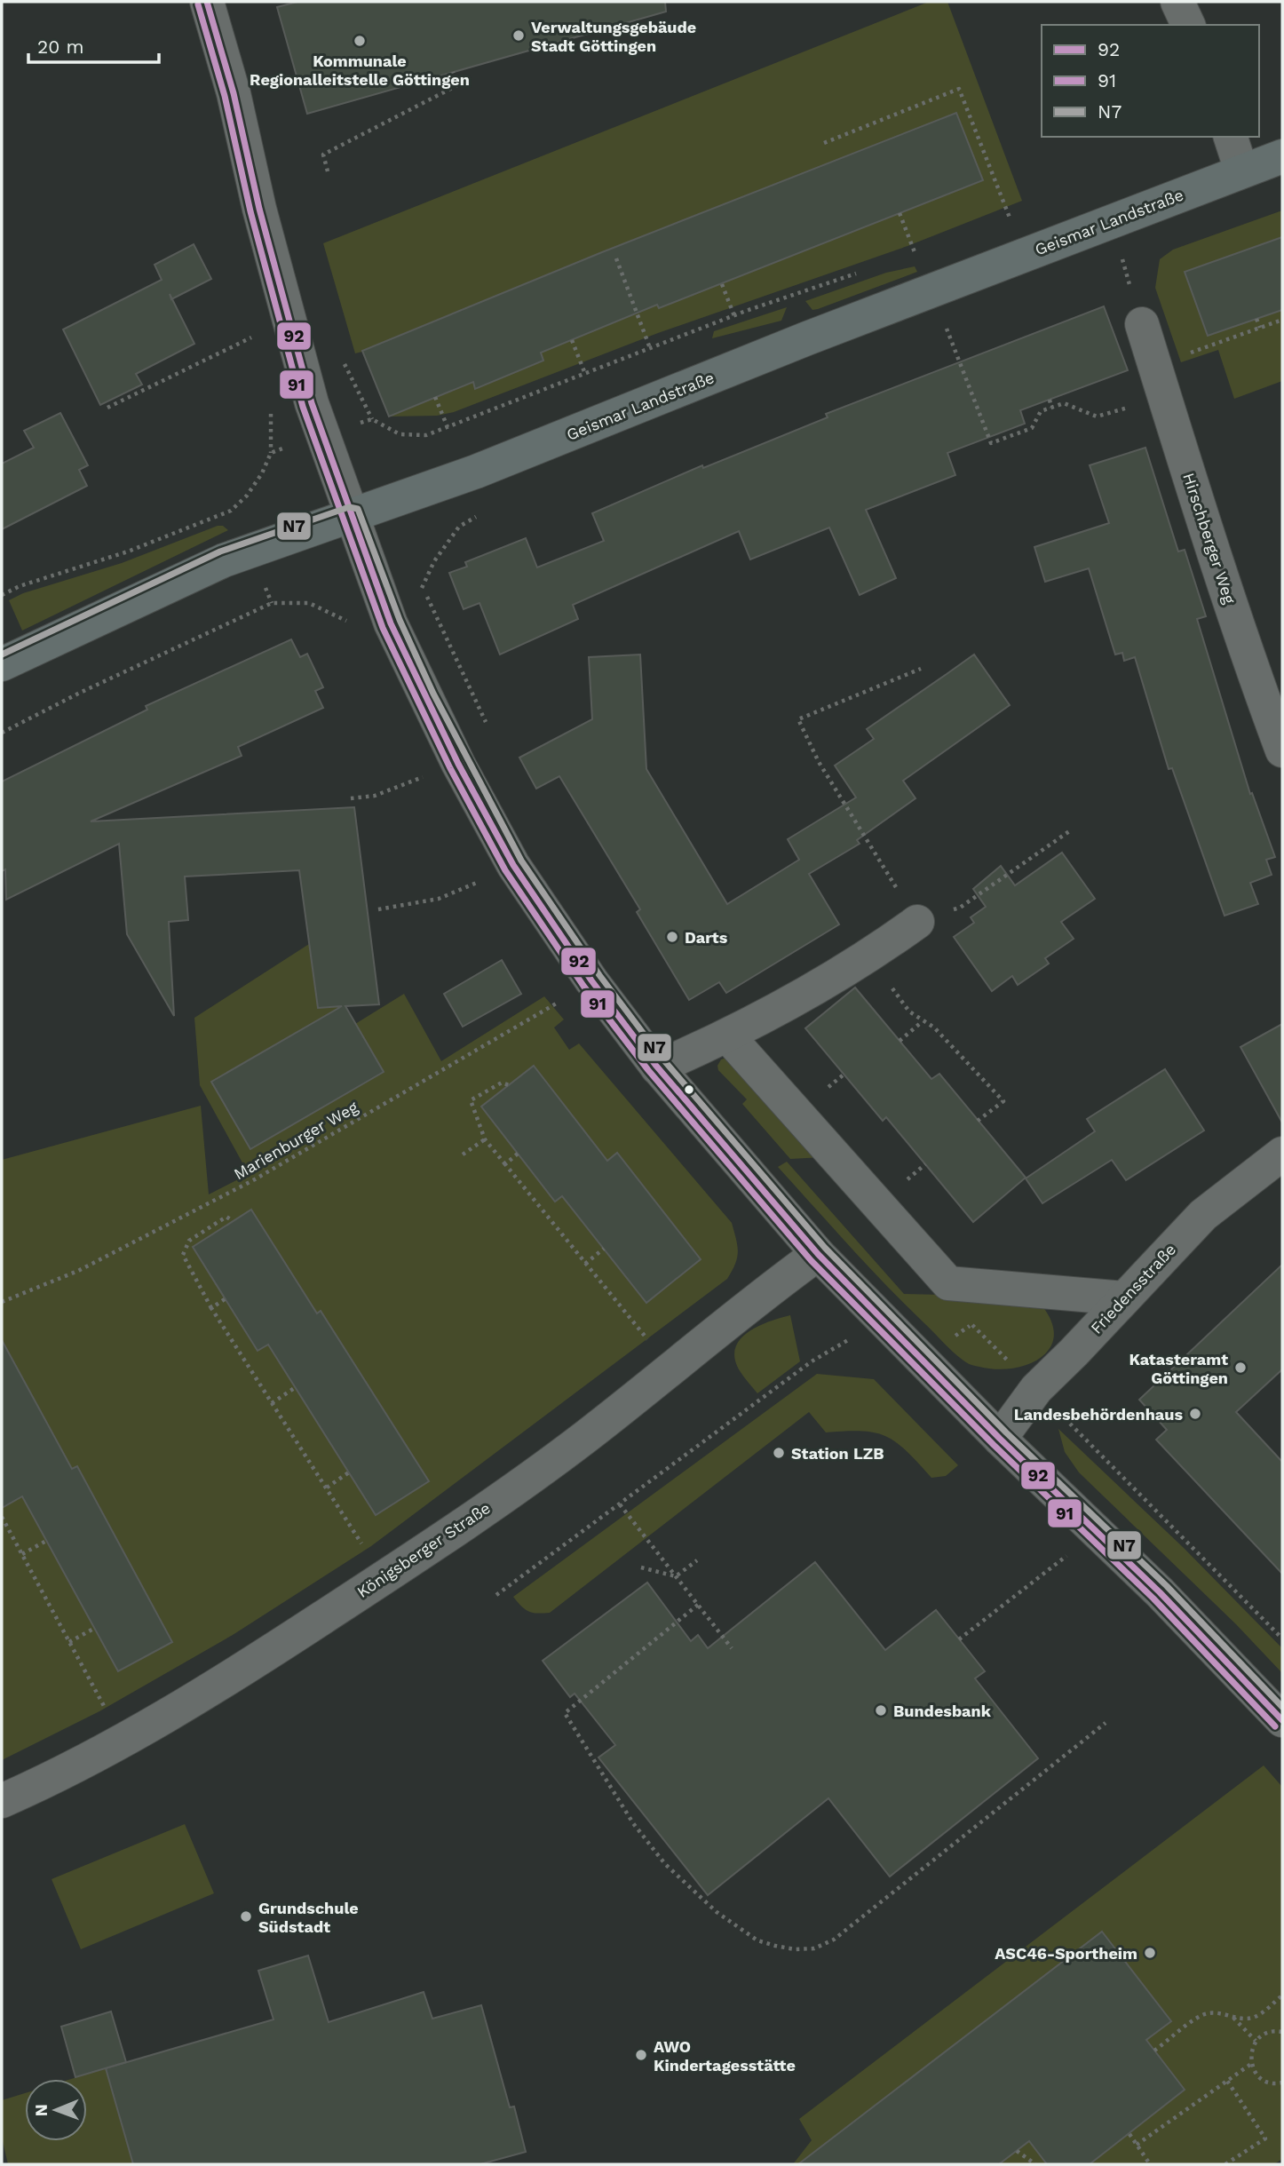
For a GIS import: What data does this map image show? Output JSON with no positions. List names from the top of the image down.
{
  "streets": {
    "main road": ["Geismar Landstraße"],
    "street": ["Hirschberger Weg", "Friedensstraße", "Königsberger Straße"],
    "path": ["Marienburger Weg"]
  },
  "places": [
    "Verwaltungsgebäude Stadt Göttingen",
    "Kommunale Regionalleitstelle Göttingen",
    "Darts",
    "Katasteramt Göttingen",
    "Landesbehördenhaus",
    "Station LZB",
    "Bundesbank",
    "Grundschule Südstadt",
    "ASC46-Sportheim",
    "AWO Kindertagesstätte"
  ],
  "lines": ["transit line 92", "transit line 91", "transit line N7"],
  "legend": ["92", "91", "N7"],
  "scale_bar": "20 m",
  "north": "left"
}
